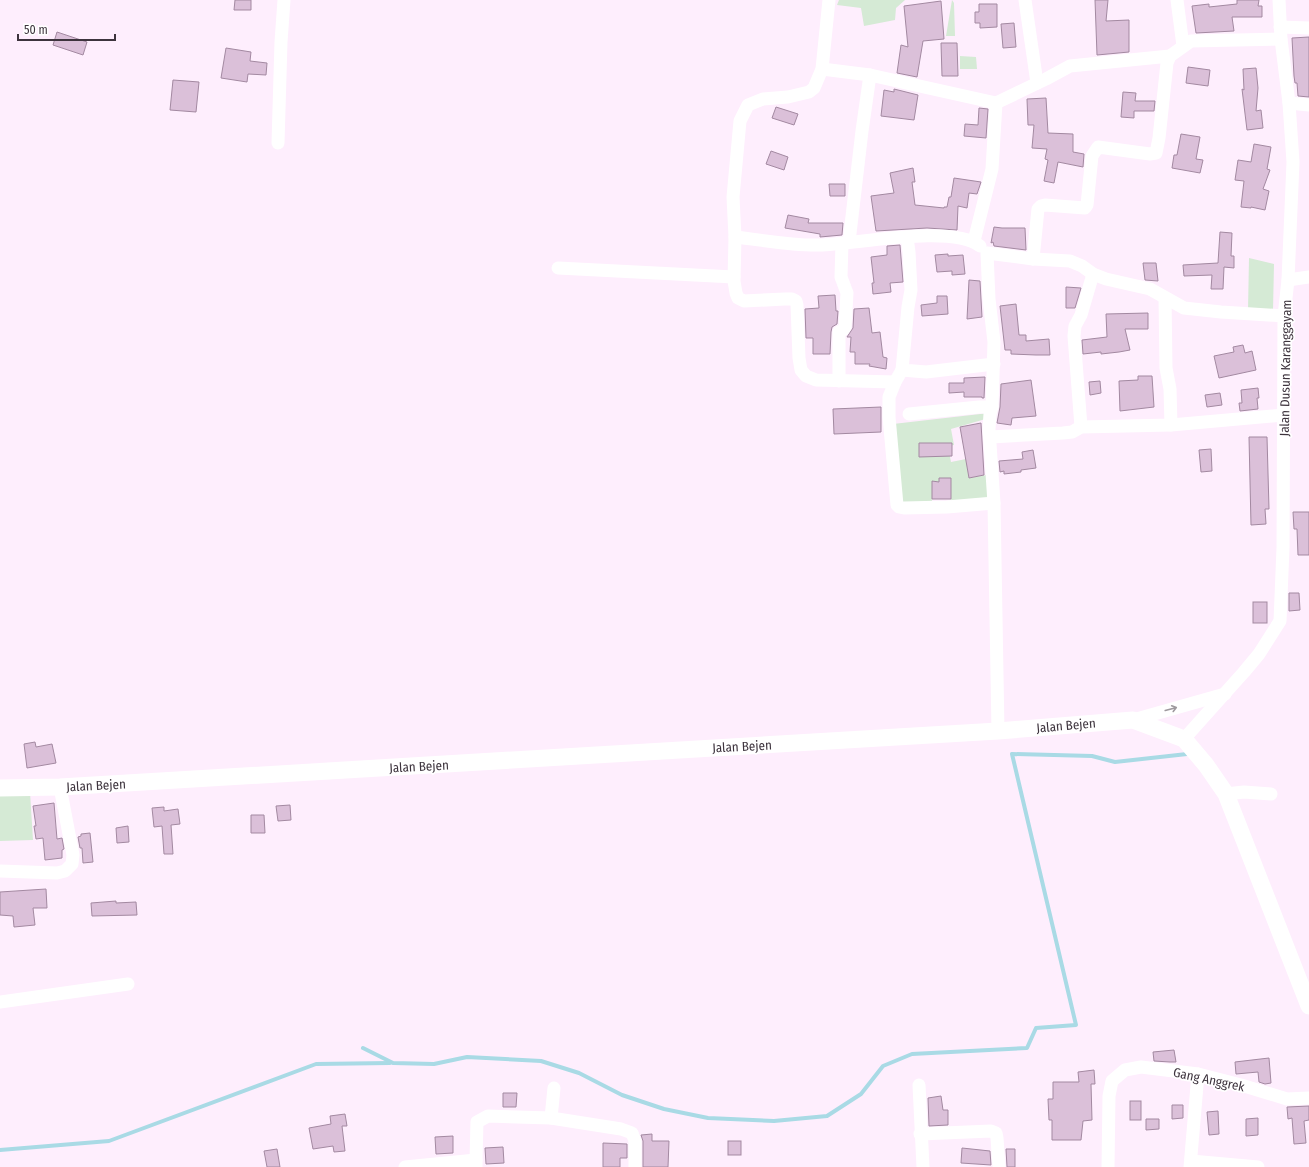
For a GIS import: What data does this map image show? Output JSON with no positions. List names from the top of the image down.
{
  "streets": {
    "street": ["Jalan Dusun Karanggayam", "Jalan Bejen", "Gang Anggrek"]
  },
  "crossings": [
    ["Jalan Dusun Karanggayam", "Jalan Bejen"]
  ],
  "scale_bar": "50 m"
}
